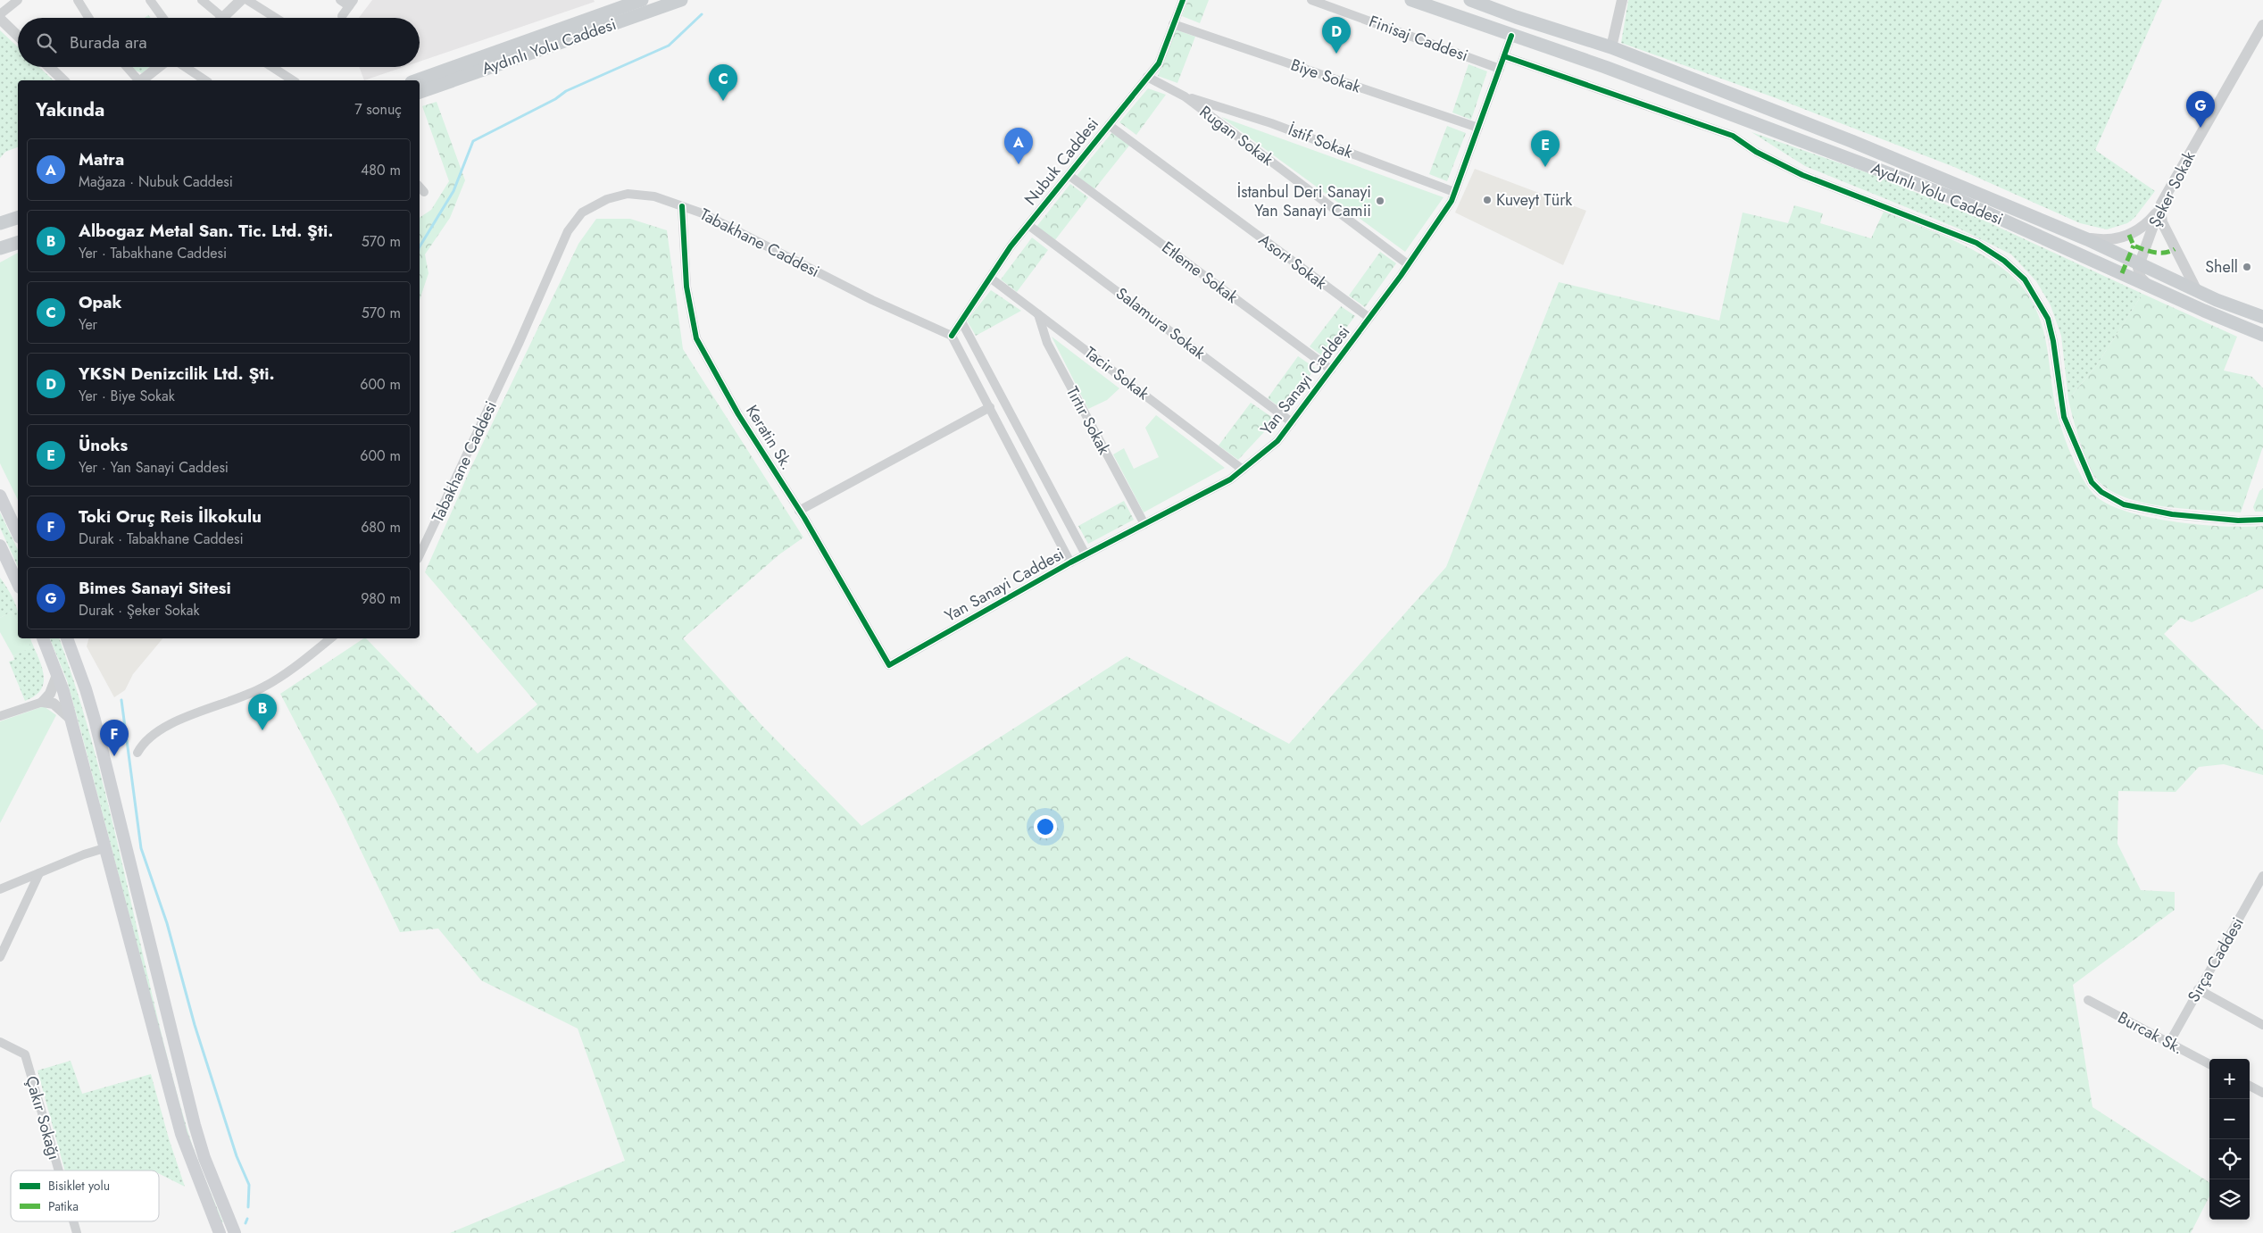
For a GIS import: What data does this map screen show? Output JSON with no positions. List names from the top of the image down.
{
  "streets": {
    "main road": ["Aydınlı Yolu Caddesi"],
    "street": [
      "Finisaj Caddesi",
      "Biye Sokak",
      "Rugan Sokak",
      "İstif Sokak",
      "Nubuk Caddesi",
      "Şeker Sokak",
      "Tabakhane Caddesi",
      "Asort Sokak",
      "Etleme Sokak",
      "Salamura Sokak",
      "Tacir Sokak",
      "Yan Sanayi Caddesi",
      "Tırtır Sokak",
      "Keratin Sk.",
      "Sırça Caddesi",
      "Burcak Sk.",
      "Çakır Sokağı"
    ]
  },
  "crossings": [
    ["Finisaj Caddesi", "Yan Sanayi Caddesi"],
    ["Aydınlı Yolu Caddesi", "Şeker Sokak"],
    ["Aydınlı Yolu Caddesi", "Yan Sanayi Caddesi"],
    ["Biye Sokak", "Nubuk Caddesi"],
    ["Biye Sokak", "Yan Sanayi Caddesi"],
    ["Rugan Sokak", "İstif Sokak"],
    ["Rugan Sokak", "Nubuk Caddesi"],
    ["Rugan Sokak", "Yan Sanayi Caddesi"],
    ["İstif Sokak", "Yan Sanayi Caddesi"],
    ["Nubuk Caddesi", "Tabakhane Caddesi"],
    ["Nubuk Caddesi", "Asort Sokak"],
    ["Nubuk Caddesi", "Etleme Sokak"],
    ["Nubuk Caddesi", "Salamura Sokak"],
    ["Nubuk Caddesi", "Tacir Sokak"],
    ["Tabakhane Caddesi", "Keratin Sk."],
    ["Asort Sokak", "Yan Sanayi Caddesi"],
    ["Etleme Sokak", "Yan Sanayi Caddesi"],
    ["Salamura Sokak", "Yan Sanayi Caddesi"],
    ["Tacir Sokak", "Yan Sanayi Caddesi"],
    ["Tacir Sokak", "Tırtır Sokak"],
    ["Yan Sanayi Caddesi", "Tırtır Sokak"],
    ["Yan Sanayi Caddesi", "Keratin Sk."],
    ["Sırça Caddesi", "Burcak Sk."]
  ],
  "places": ["Kuveyt Türk", "İstanbul Deri Sanayi Yan Sanayi Camii", "Shell"],
  "legend": ["Bisiklet yolu", "Patika"],
  "page": {
    "pins": [
      "D",
      "C",
      "G",
      "A",
      "E",
      "B",
      "F"
    ],
    "search": "Burada ara",
    "heading": ["Yakında", "7 sonuç"],
    "list": [
      {
        "mark": "A",
        "name": "Matra",
        "note": "Mağaza · Nubuk Caddesi",
        "value": "480 m"
      },
      {
        "mark": "B",
        "name": "Albogaz Metal San. Tic. Ltd. Şti.",
        "note": "Yer · Tabakhane Caddesi",
        "value": "570 m"
      },
      {
        "mark": "C",
        "name": "Opak",
        "note": "Yer",
        "value": "570 m"
      },
      {
        "mark": "D",
        "name": "YKSN Denizcilik Ltd. Şti.",
        "note": "Yer · Biye Sokak",
        "value": "600 m"
      },
      {
        "mark": "E",
        "name": "Ünoks",
        "note": "Yer · Yan Sanayi Caddesi",
        "value": "600 m"
      },
      {
        "mark": "F",
        "name": "Toki Oruç Reis İlkokulu",
        "note": "Durak · Tabakhane Caddesi",
        "value": "680 m"
      },
      {
        "mark": "G",
        "name": "Bimes Sanayi Sitesi",
        "note": "Durak · Şeker Sokak",
        "value": "980 m"
      }
    ],
    "map_buttons": ["+", "−"]
  }
}
